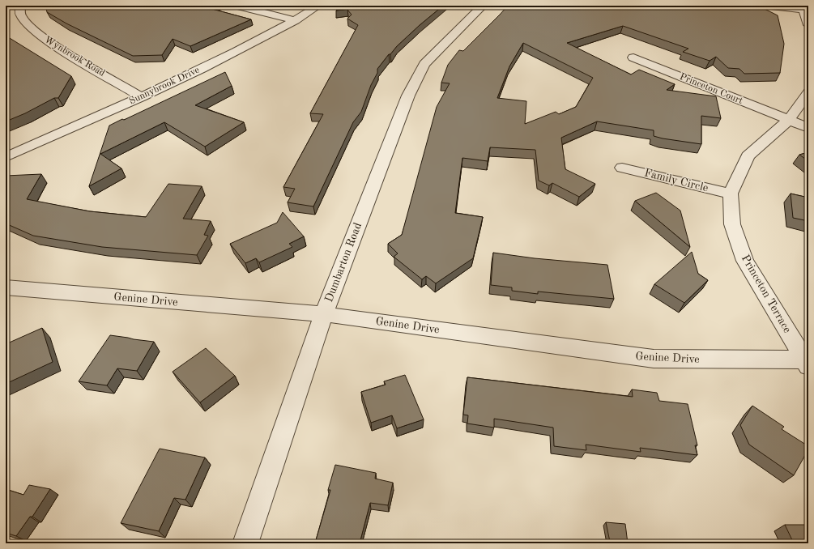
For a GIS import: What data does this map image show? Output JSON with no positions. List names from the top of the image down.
{
  "streets": {
    "street": [
      "Wynbrook Road",
      "Sunnybrook Drive",
      "Princeton Court",
      "Family Circle",
      "Dumbarton Road",
      "Princeton Terrace",
      "Genine Drive"
    ]
  },
  "crossings": [
    ["Wynbrook Road", "Sunnybrook Drive"],
    ["Princeton Court", "Princeton Terrace"],
    ["Family Circle", "Princeton Terrace"],
    ["Dumbarton Road", "Genine Drive"],
    ["Princeton Terrace", "Genine Drive"]
  ]
}
